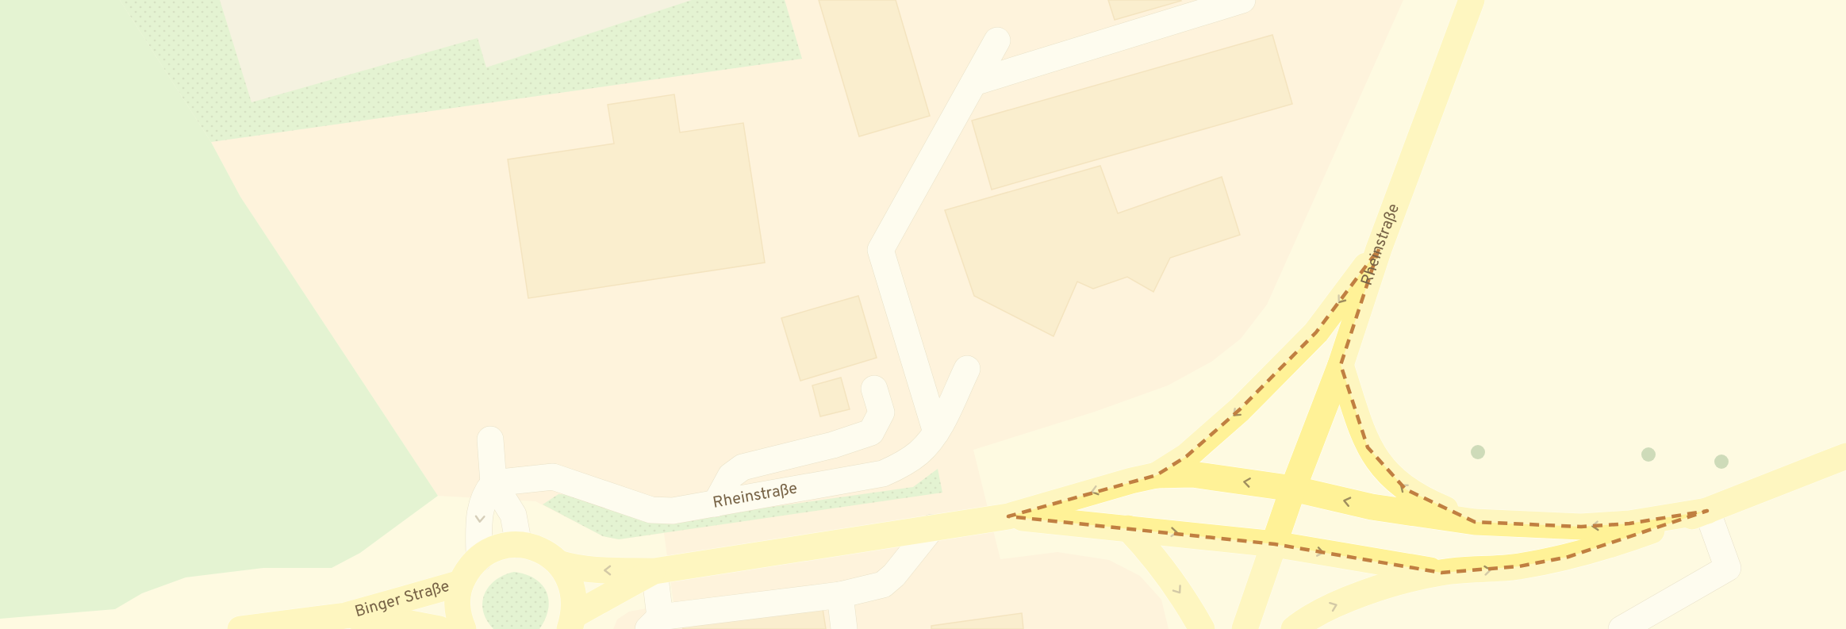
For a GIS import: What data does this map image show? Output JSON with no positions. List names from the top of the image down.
{
  "streets": {
    "main road": ["Rheinstraße", "Binger Straße"]
  }
}
